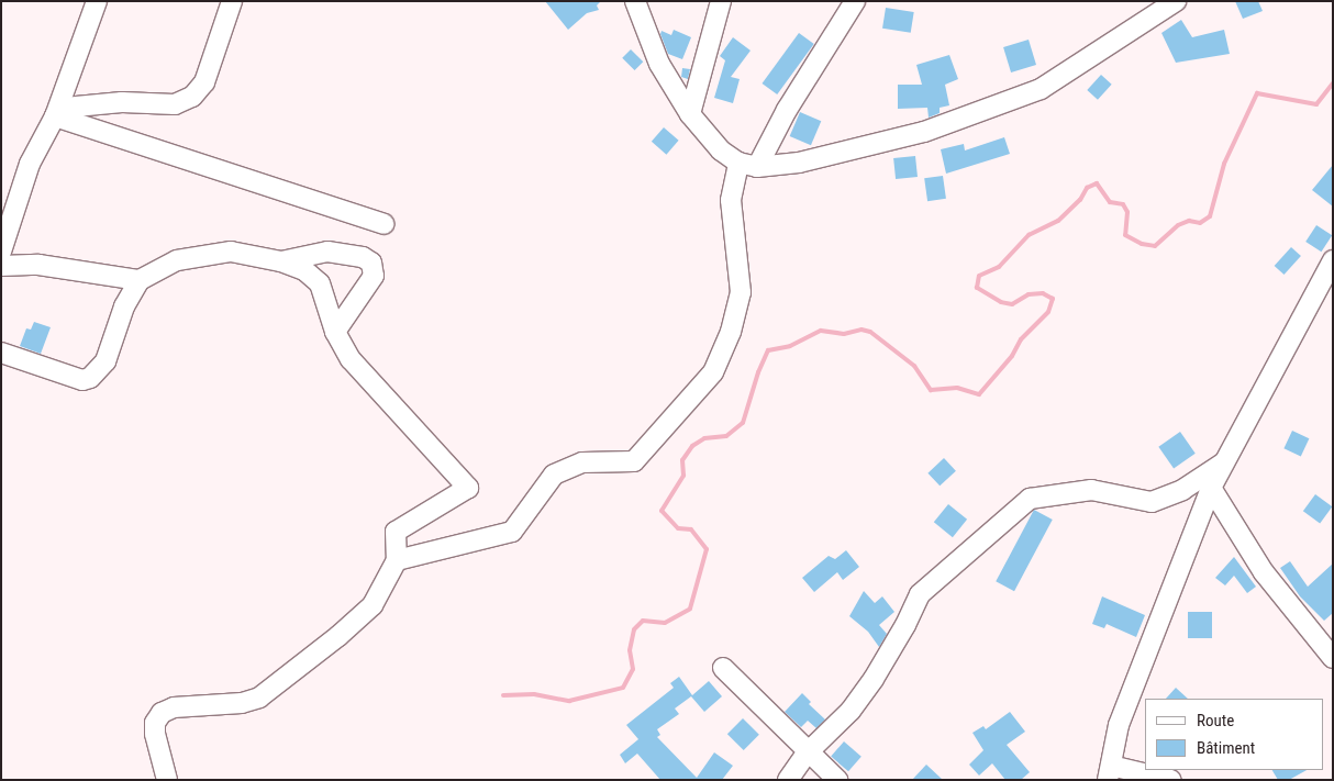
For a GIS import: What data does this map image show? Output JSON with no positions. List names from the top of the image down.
{
  "legend": ["Route", "Bâtiment"]
}
